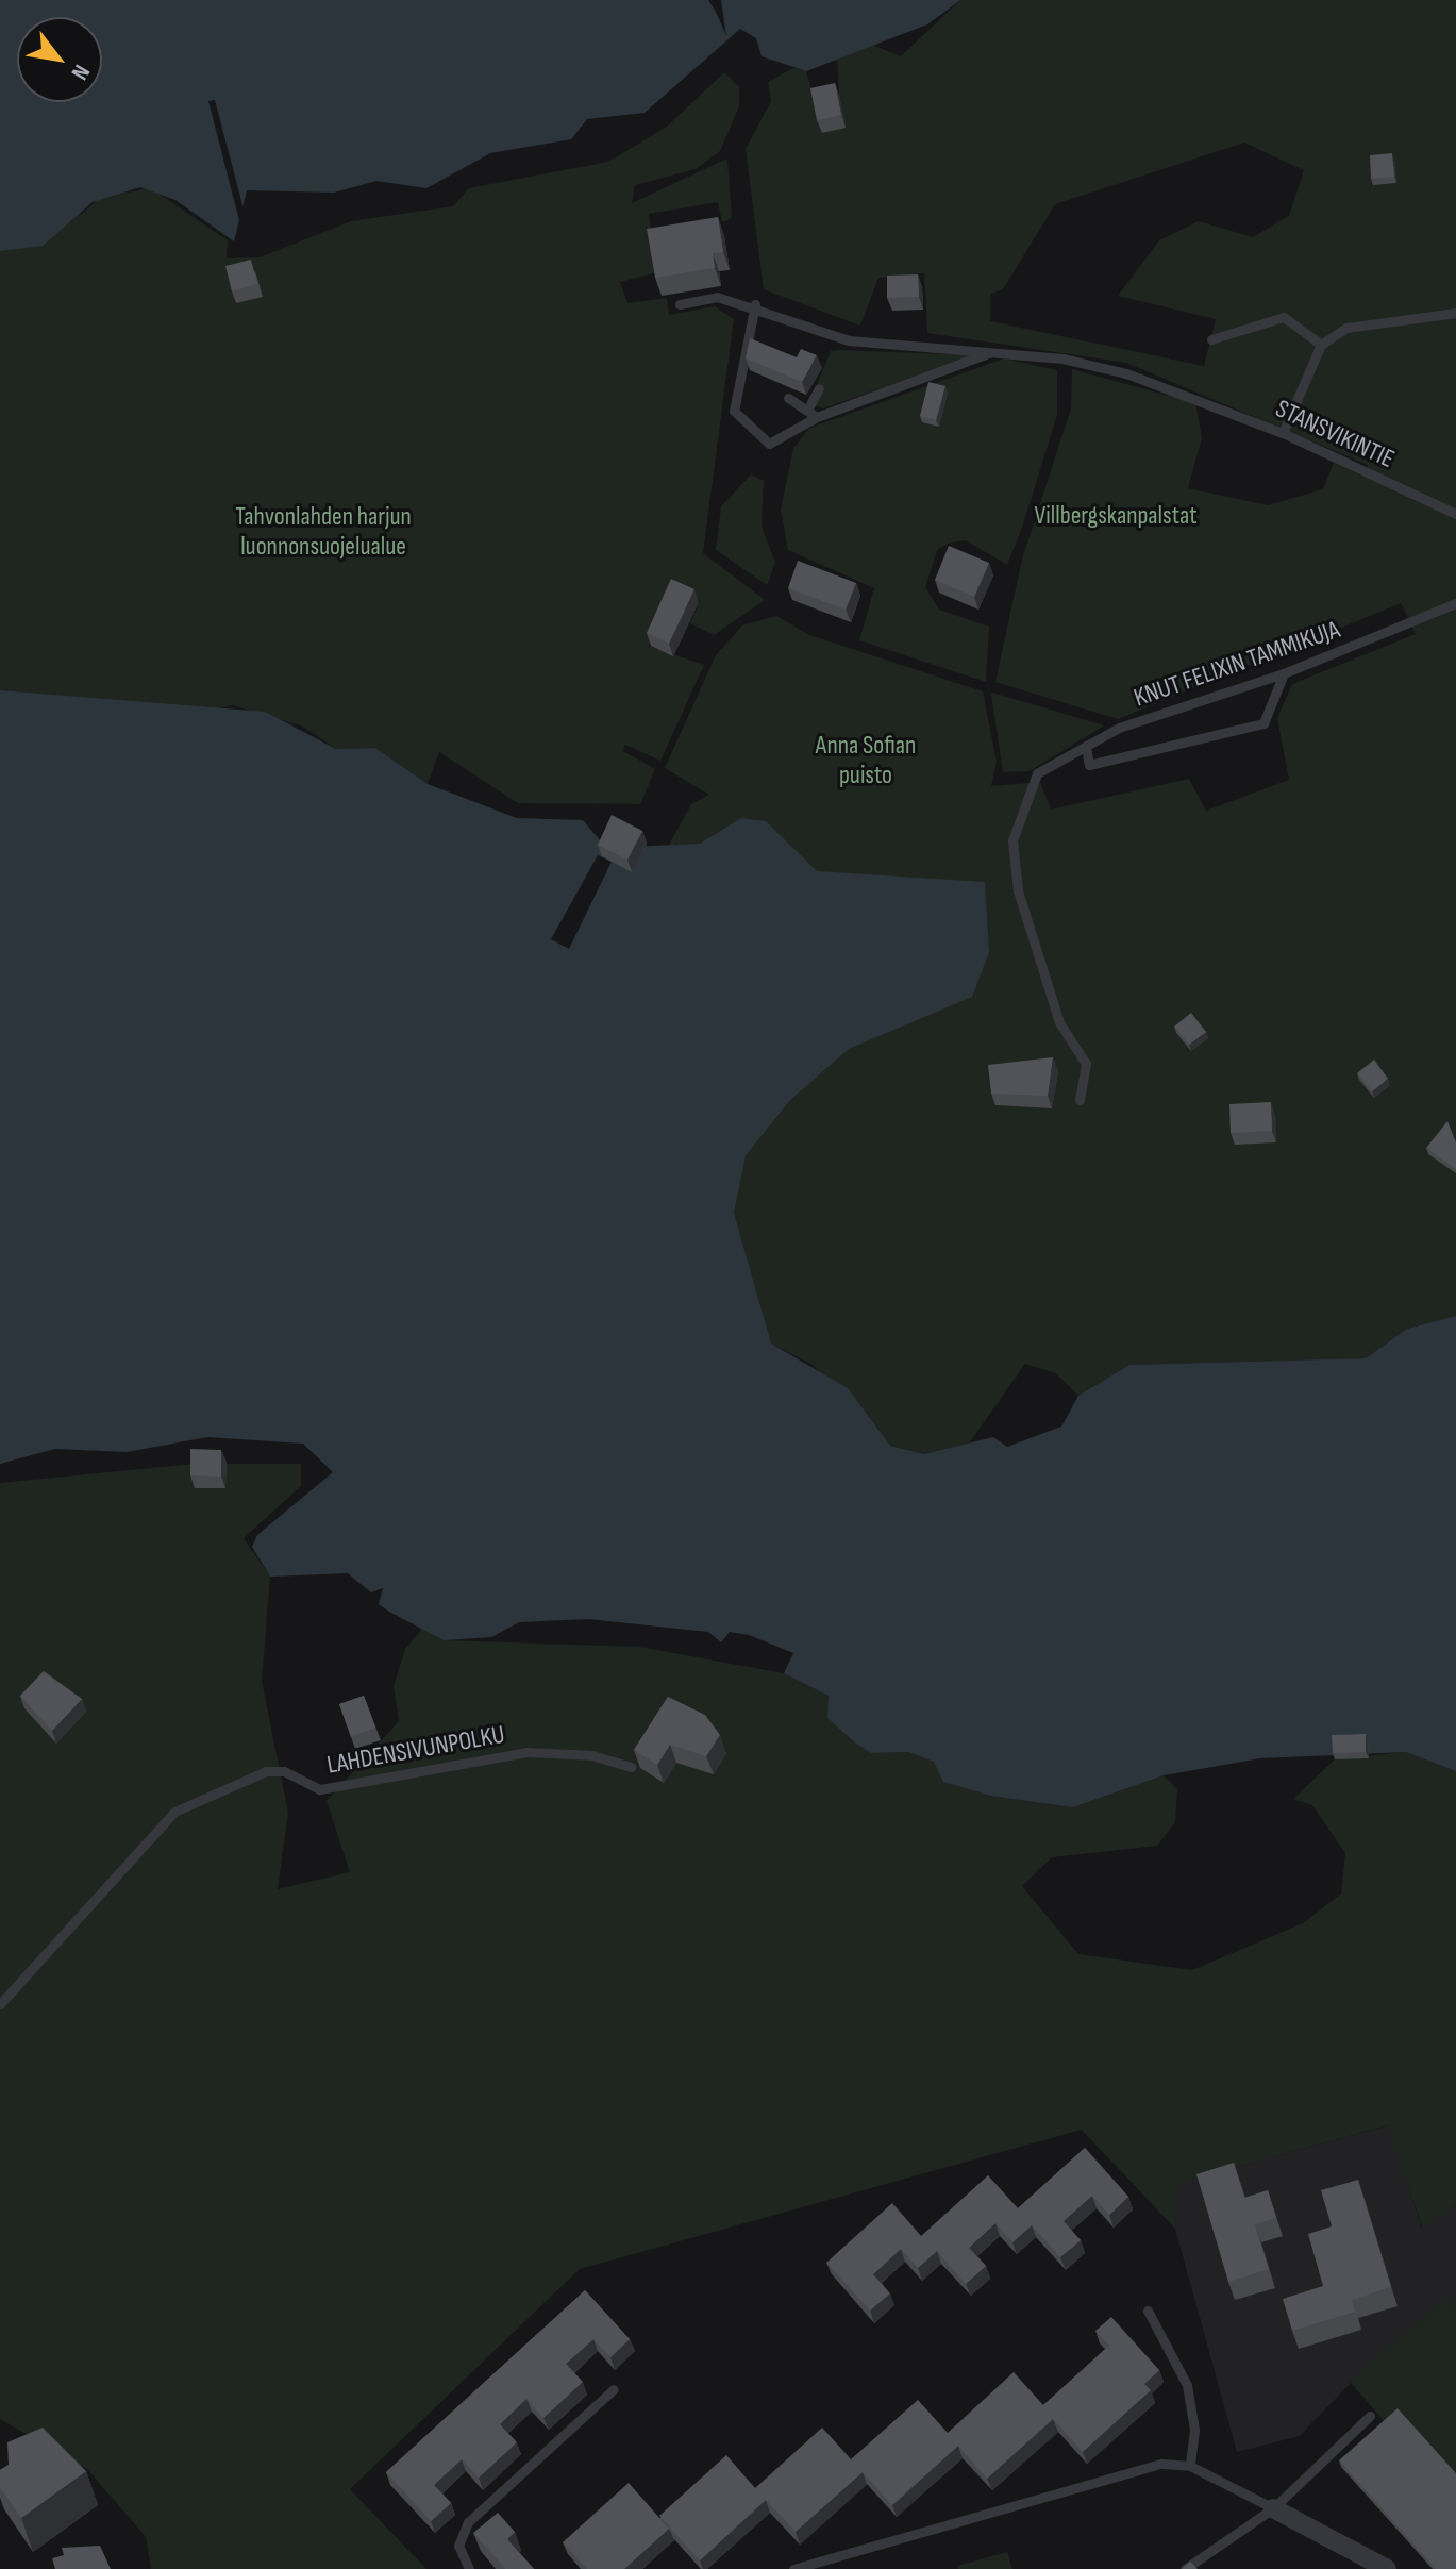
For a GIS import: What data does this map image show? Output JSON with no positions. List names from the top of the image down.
{
  "streets": {
    "lane": ["STANSVIKINTIE", "KNUT FELIXIN TAMMIKUJA", "LAHDENSIVUNPOLKU"]
  },
  "parks": ["Villbergskanpalstat", "Tahvonlahden harjun luonnonsuojelualue", "Anna Sofian puisto"],
  "north": "bottom right"
}
